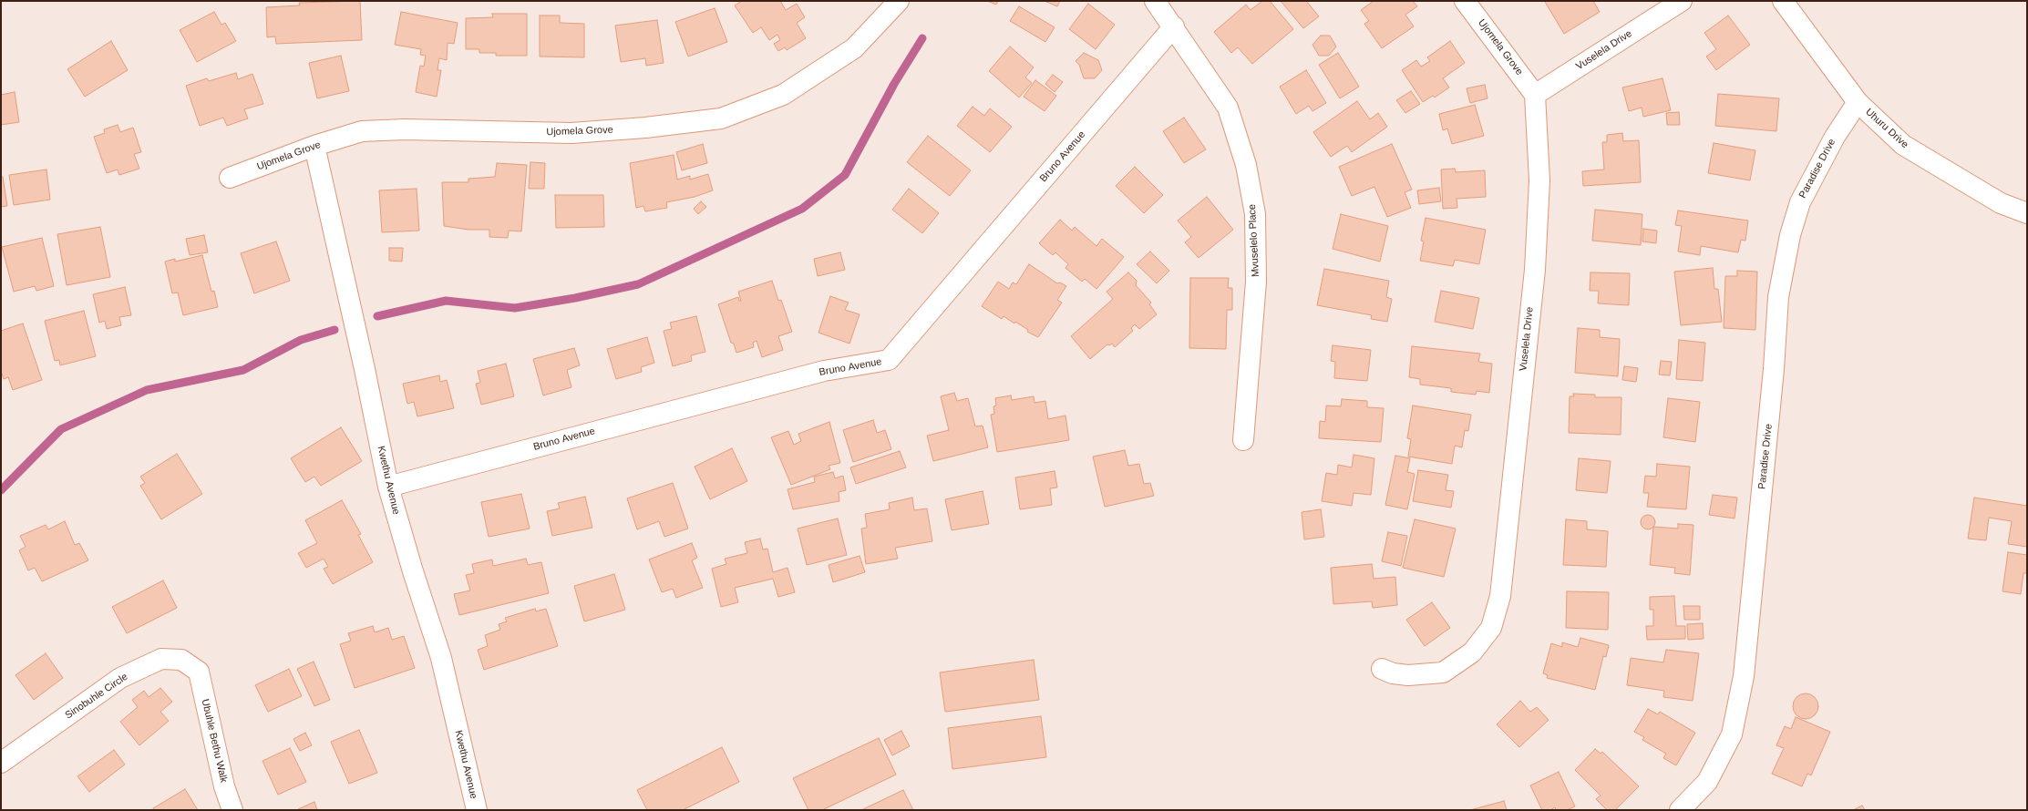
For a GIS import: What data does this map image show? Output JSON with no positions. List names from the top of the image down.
{
  "streets": {
    "street": [
      "Ujomela Grove",
      "Vuselela Drive",
      "Uhuru Drive",
      "Bruno Avenue",
      "Paradise Drive",
      "Mvuselelo Place",
      "Kwethu Avenue",
      "Sinobuhle Circle",
      "Ubuhle Bethu Walk"
    ]
  },
  "crossings": [
    ["Ujomela Grove", "Vuselela Drive"],
    ["Ujomela Grove", "Kwethu Avenue"],
    ["Uhuru Drive", "Paradise Drive"],
    ["Bruno Avenue", "Mvuselelo Place"],
    ["Bruno Avenue", "Kwethu Avenue"],
    ["Sinobuhle Circle", "Ubuhle Bethu Walk"]
  ]
}
